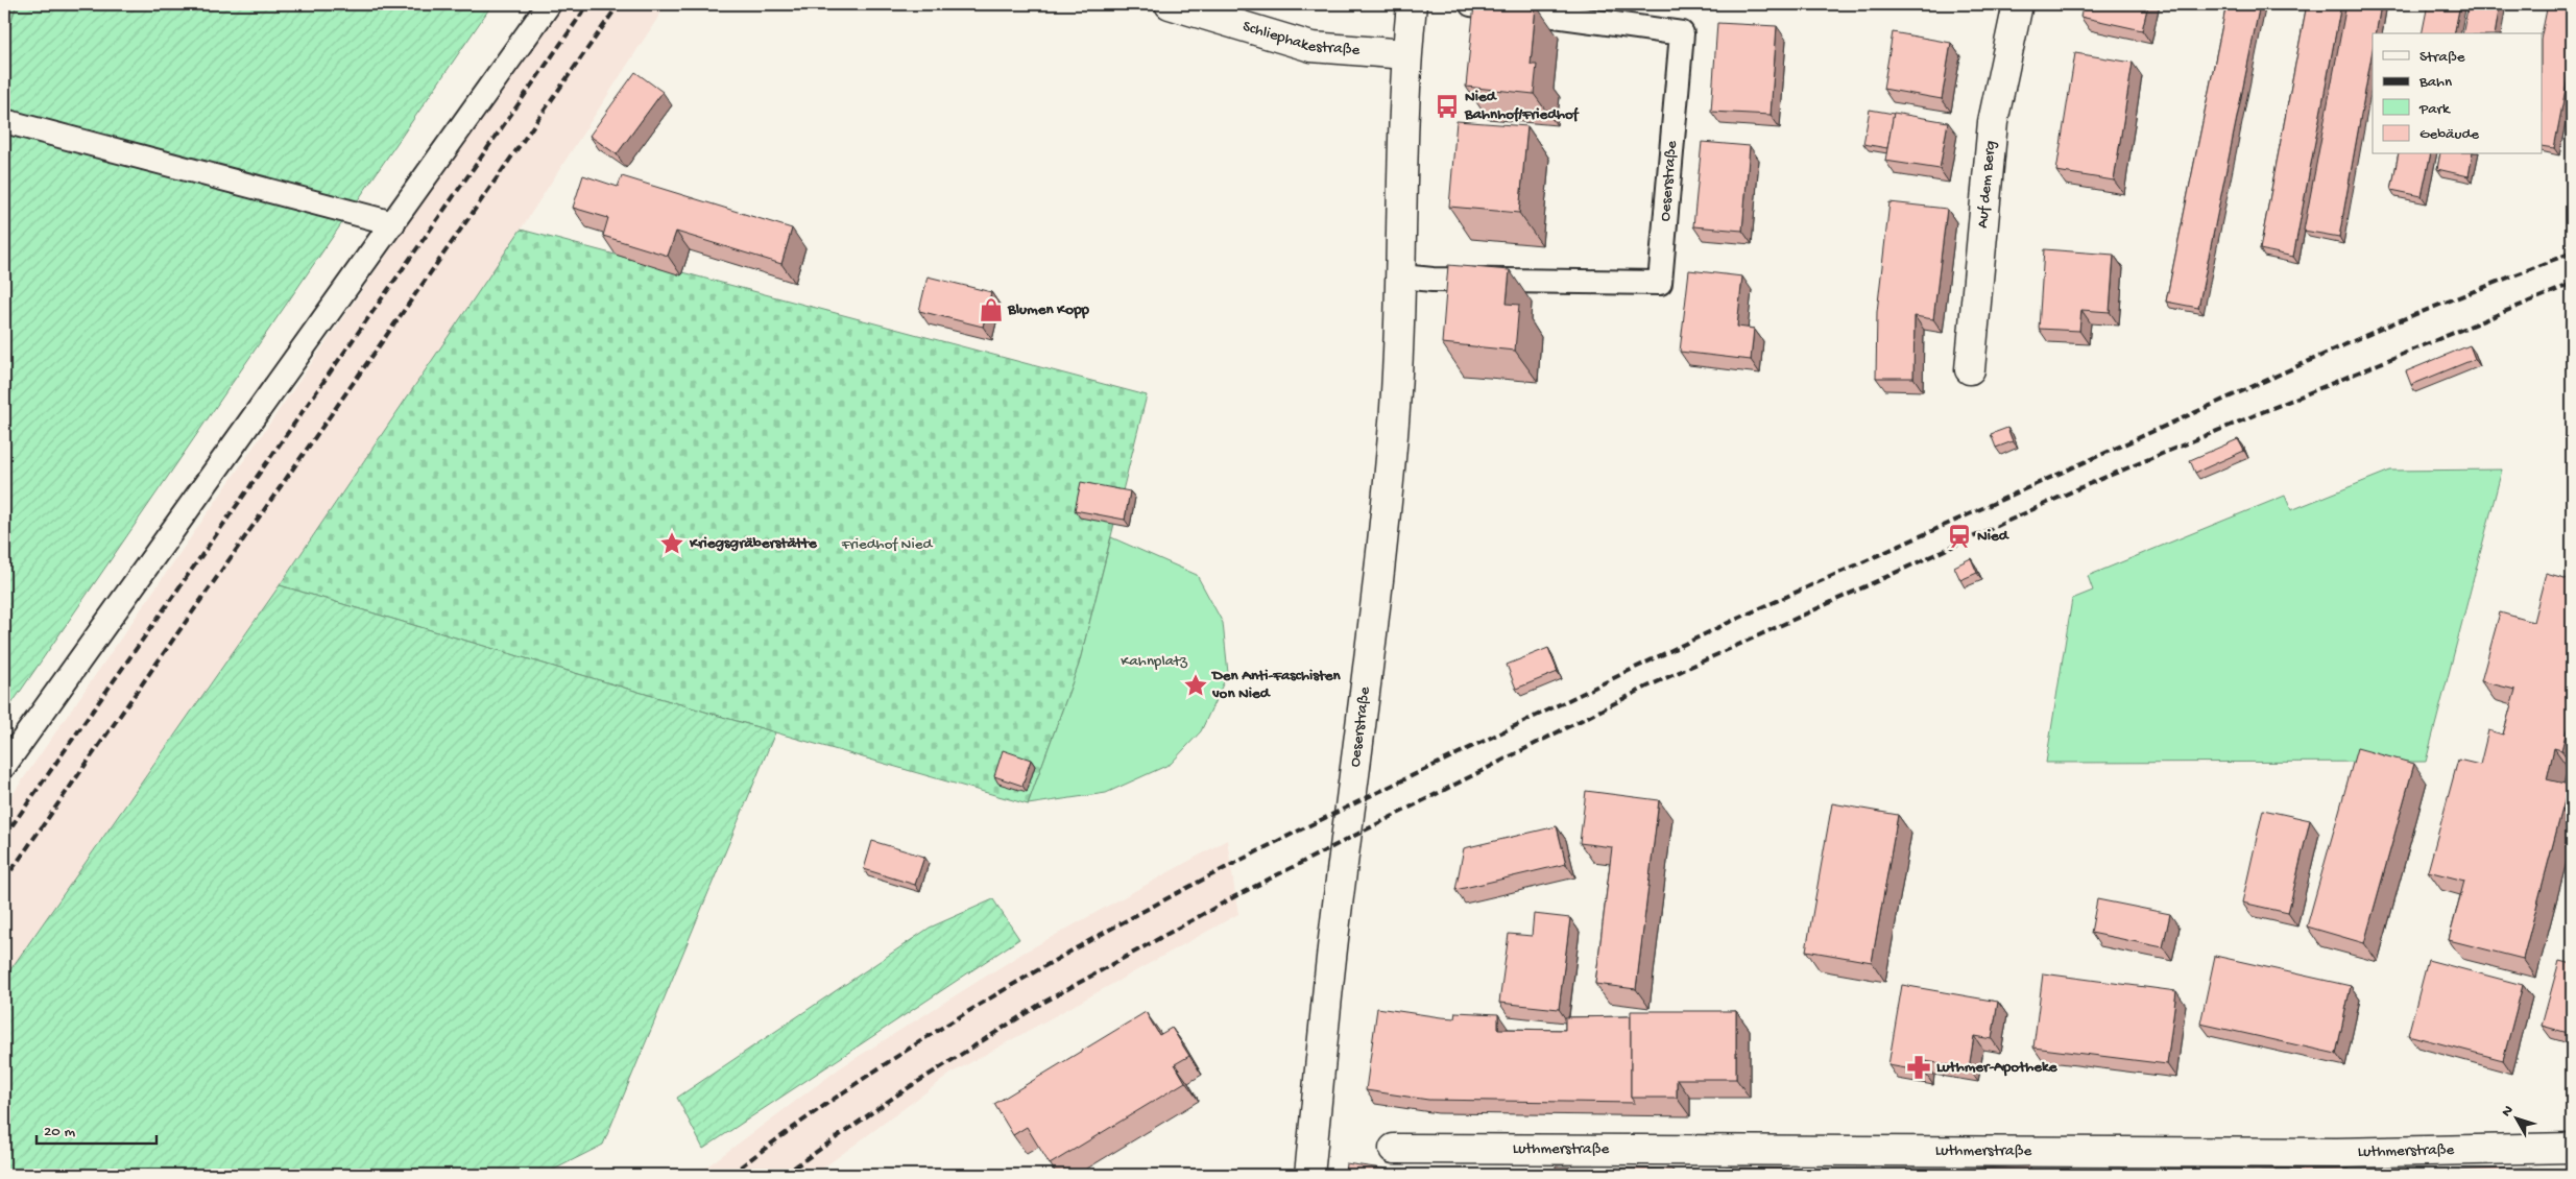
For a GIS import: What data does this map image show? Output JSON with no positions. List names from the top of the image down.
{
  "streets": {
    "street": [
      "Schliephakestraße",
      "Oeserstraße",
      "Auf dem Berg",
      "Luthmerstraße"
    ]
  },
  "crossings": [
    ["Schliephakestraße", "Oeserstraße"]
  ],
  "parks": ["Friedhof Nied", "Kahnplatz"],
  "places": {
    "bus stop": ["Nied Bahnhof/Friedhof"],
    "shop": ["Blumen Kopp"],
    "station": ["Nied"],
    "place": ["Kriegsgräberstätte", "Den Anti-Faschisten von Nied"],
    "pharmacy": ["Luthmer-Apotheke"]
  },
  "legend": [
    "Straße",
    "Bahn",
    "Park",
    "Gebäude"
  ],
  "scale_bar": "20 m",
  "north": "top left"
}
